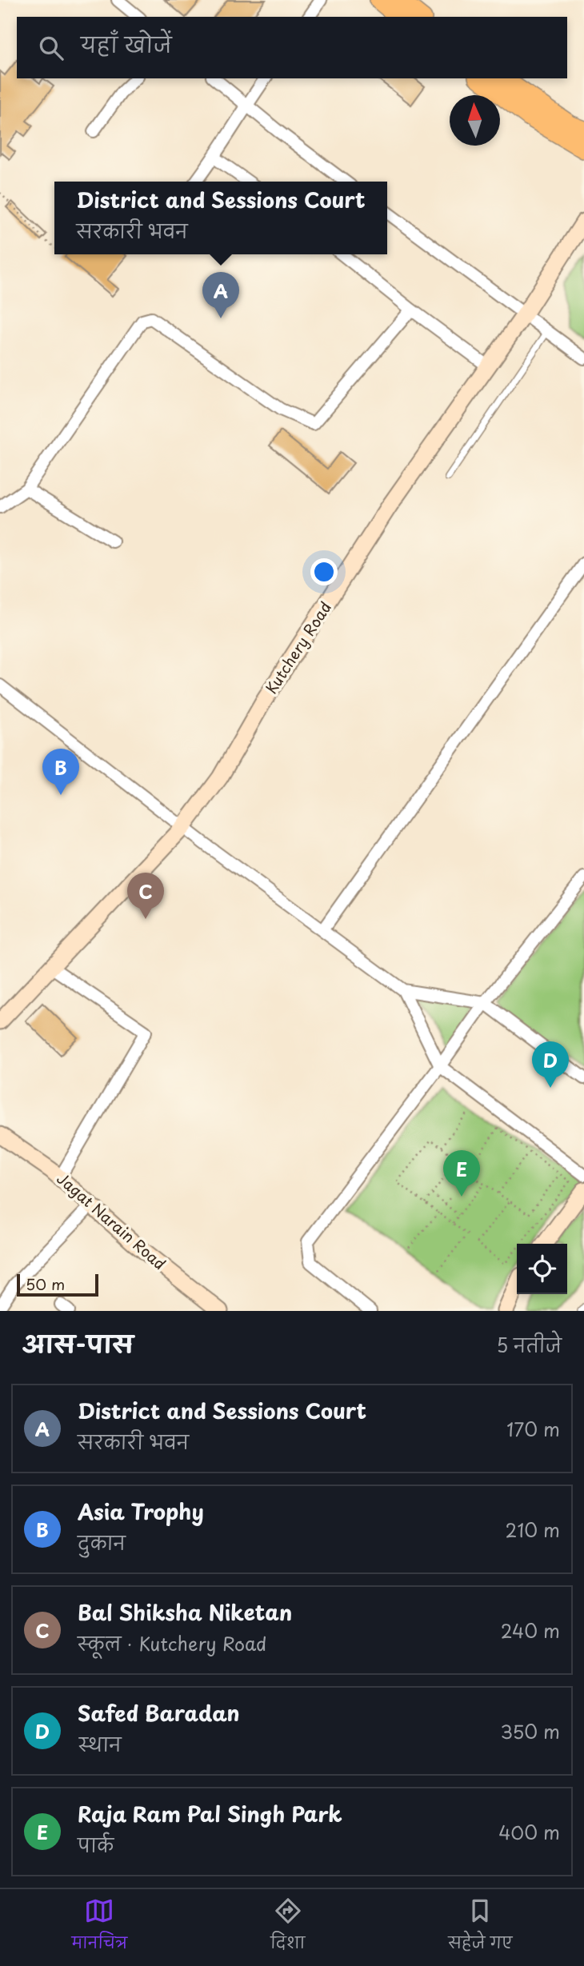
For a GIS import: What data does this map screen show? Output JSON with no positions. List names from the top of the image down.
{
  "streets": {
    "street": ["Kutchery Road", "Jagat Narain Road"]
  },
  "scale_bar": "50 m",
  "north": "top",
  "page": {
    "search": "यहाँ खोजें",
    "popup": ["District and Sessions Court", "सरकारी भवन"],
    "pins": [
      "A",
      "B",
      "C",
      "D",
      "E"
    ],
    "scale": "50 m",
    "heading": ["आस-पास", "5 नतीजे"],
    "list": [
      {
        "mark": "A",
        "name": "District and Sessions Court",
        "note": "सरकारी भवन",
        "value": "170 m"
      },
      {
        "mark": "B",
        "name": "Asia Trophy",
        "note": "दुकान",
        "value": "210 m"
      },
      {
        "mark": "C",
        "name": "Bal Shiksha Niketan",
        "note": "स्कूल · Kutchery Road",
        "value": "240 m"
      },
      {
        "mark": "D",
        "name": "Safed Baradan",
        "note": "स्थान",
        "value": "350 m"
      },
      {
        "mark": "E",
        "name": "Raja Ram Pal Singh Park",
        "note": "पार्क",
        "value": "400 m"
      }
    ],
    "nav": ["मानचित्र", "दिशा", "सहेजे गए"]
  }
}
